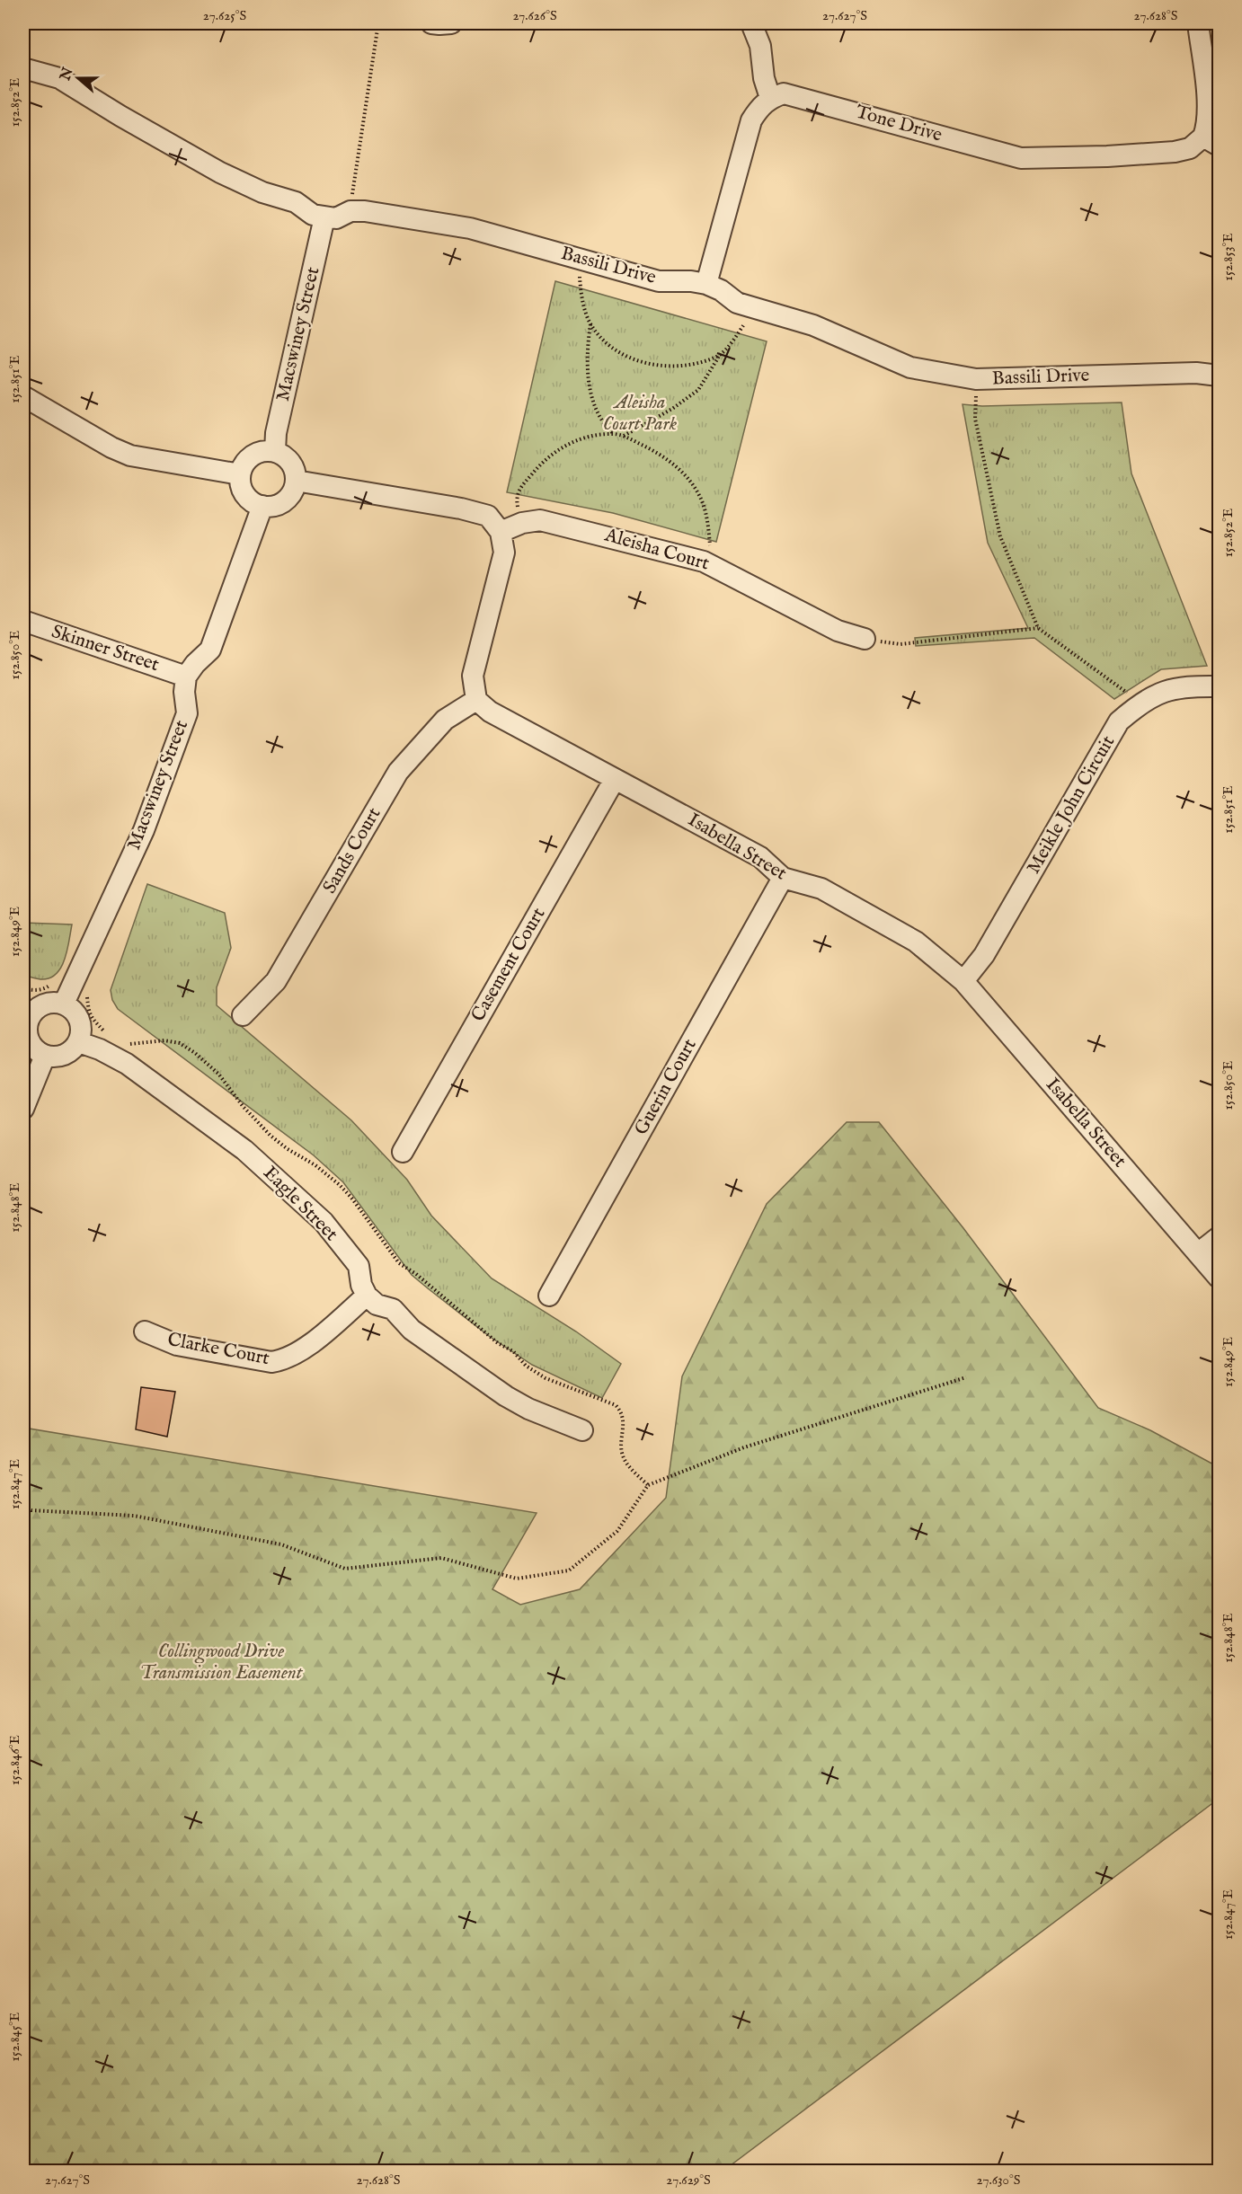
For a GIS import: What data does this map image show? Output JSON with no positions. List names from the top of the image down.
{
  "streets": {
    "street": [
      "Tone Drive",
      "Bassili Drive",
      "Macswiney Street",
      "Aleisha Court",
      "Skinner Street",
      "Meikle John Circuit",
      "Isabella Street",
      "Sands Court",
      "Casement Court",
      "Guerin Court",
      "Eagle Street",
      "Clarke Court"
    ]
  },
  "crossings": [
    ["Bassili Drive", "Macswiney Street"],
    ["Macswiney Street", "Skinner Street"],
    ["Macswiney Street", "Eagle Street"],
    ["Meikle John Circuit", "Isabella Street"],
    ["Isabella Street", "Sands Court"],
    ["Isabella Street", "Casement Court"],
    ["Isabella Street", "Guerin Court"],
    ["Eagle Street", "Clarke Court"]
  ],
  "parks": ["Aleisha Court Park", "Collingwood Drive Transmission Easement"],
  "north": "left",
  "coordinates": [
    "27.625°S",
    "27.626°S",
    "27.627°S",
    "27.628°S",
    "152.852°E",
    "152.853°E",
    "152.851°E",
    "152.850°E",
    "152.849°E",
    "152.848°E",
    "152.847°E",
    "152.846°E",
    "152.845°E",
    "27.629°S",
    "27.630°S"
  ]
}
